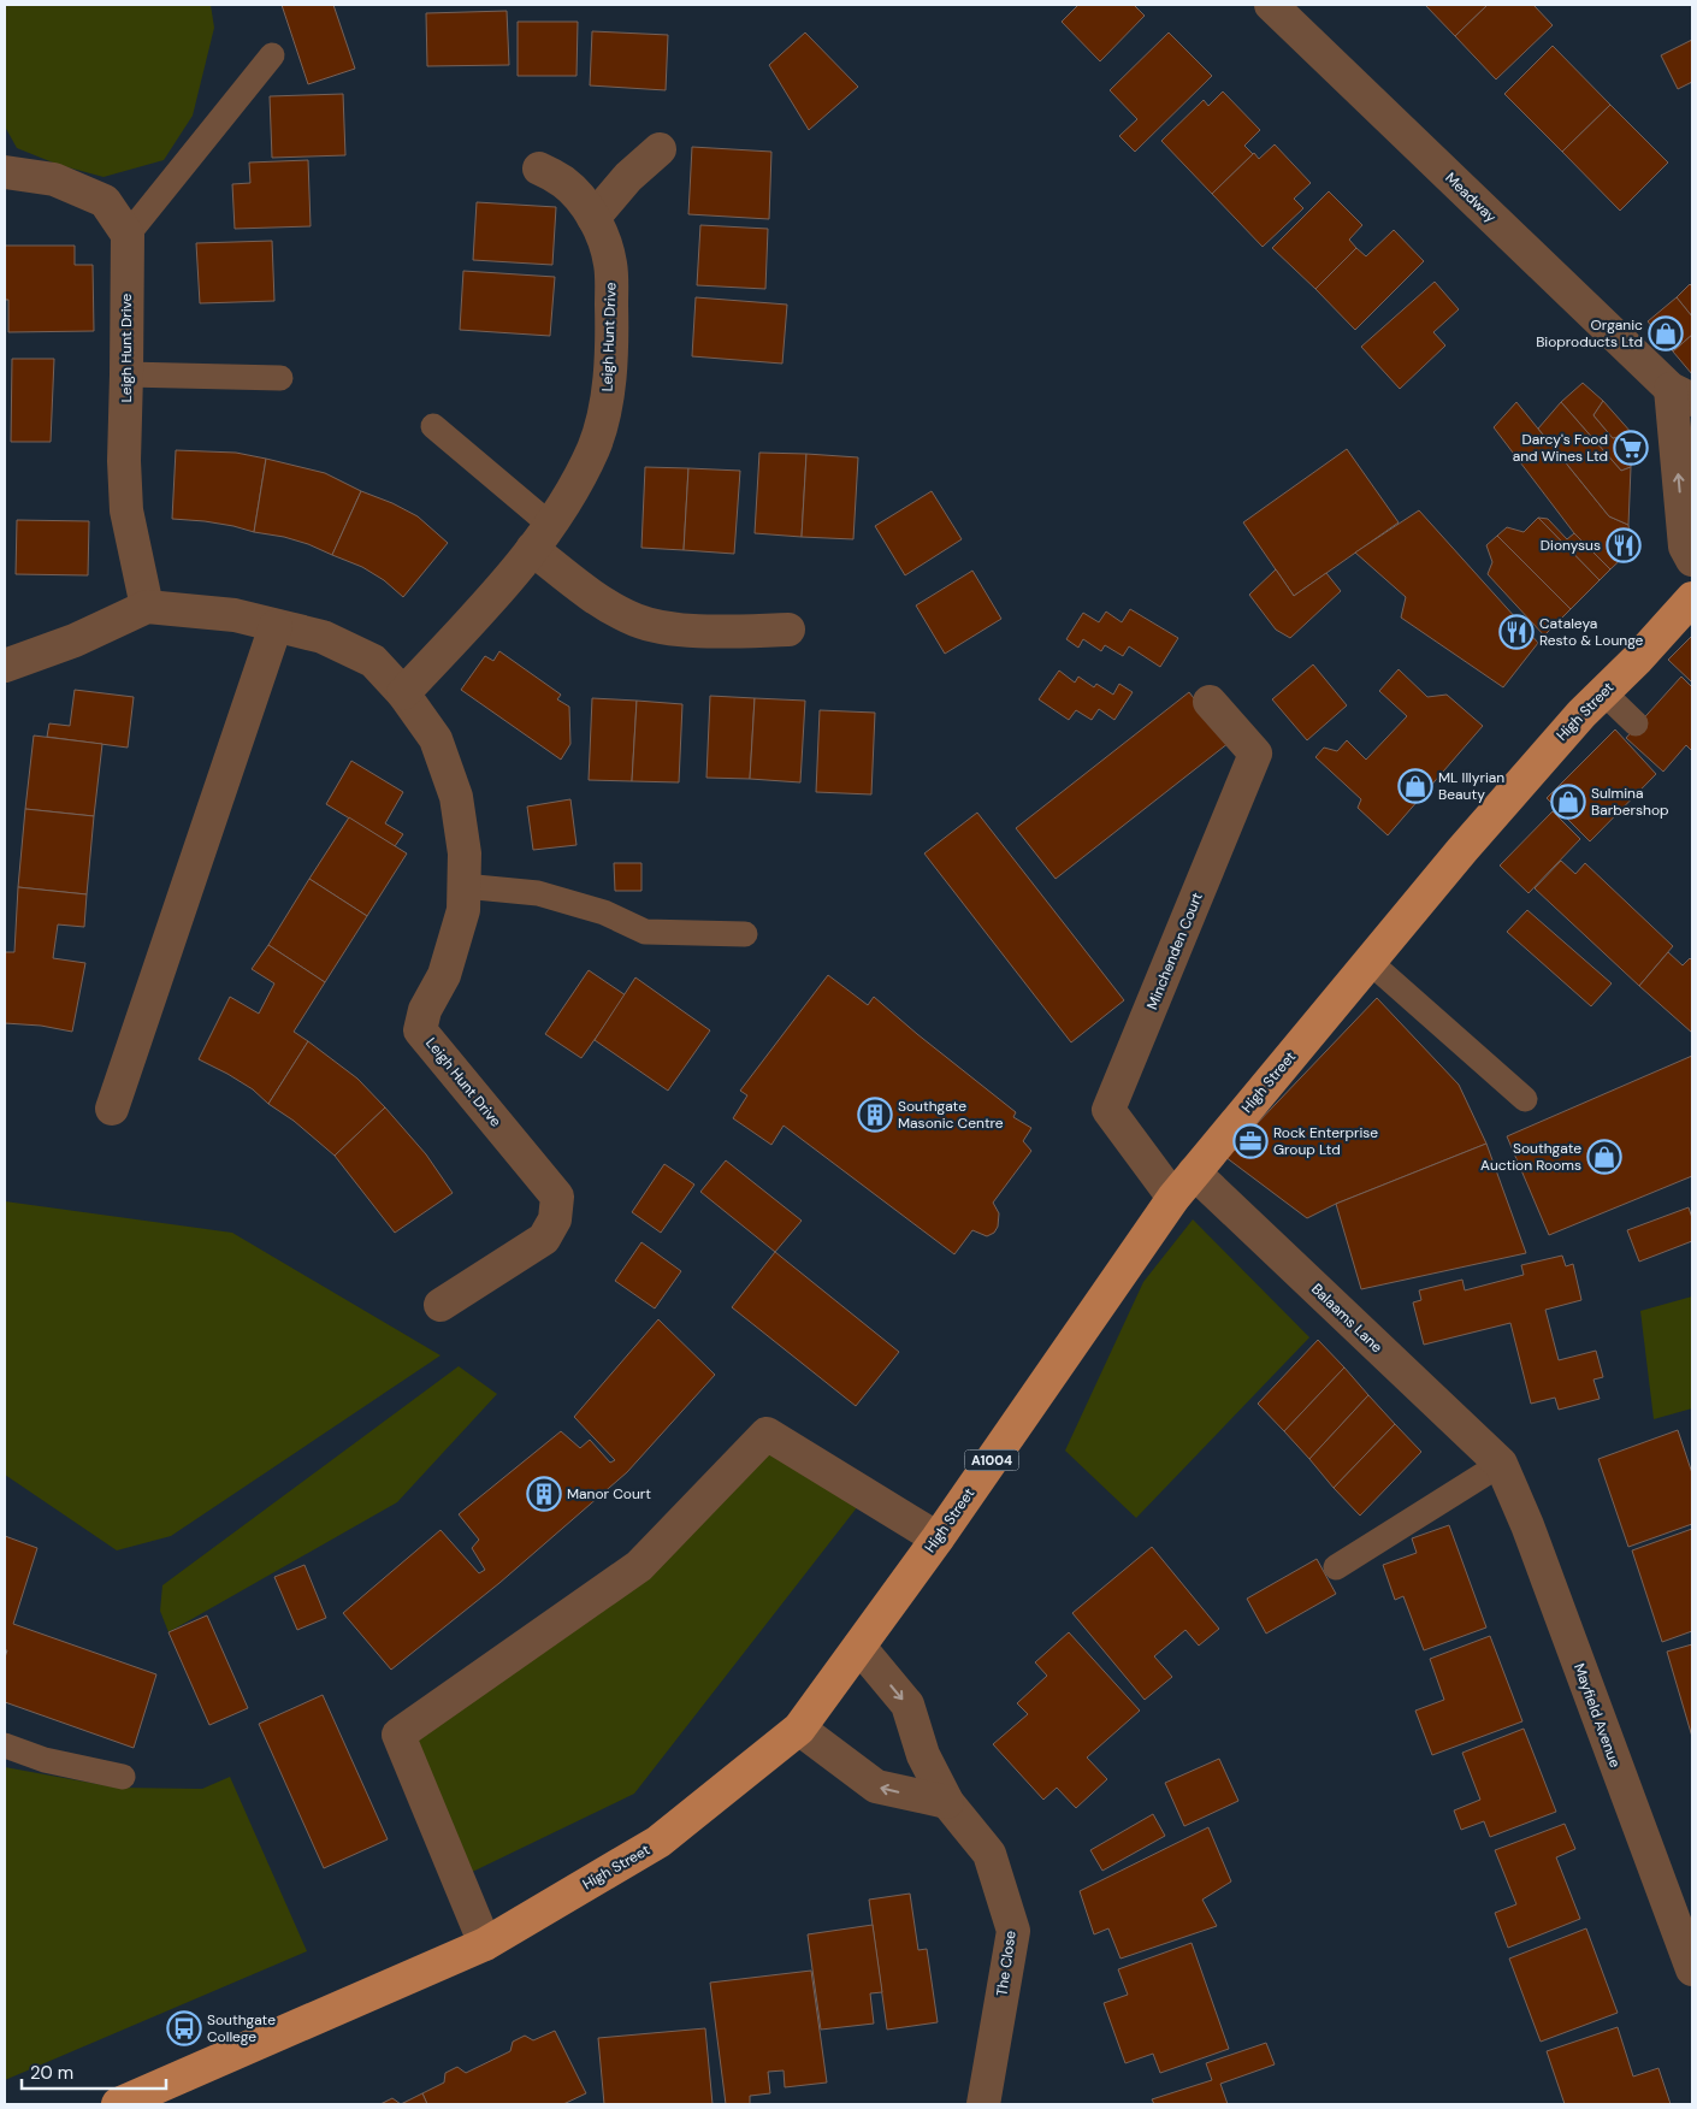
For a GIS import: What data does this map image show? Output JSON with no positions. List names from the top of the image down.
{
  "streets": {
    "main road": ["High Street", "A1004"],
    "street": [
      "Meadway",
      "Leigh Hunt Drive",
      "Minchenden Court",
      "Balaams Lane",
      "Mayfield Avenue",
      "The Close"
    ]
  },
  "crossings": [
    ["High Street", "Minchenden Court"],
    ["High Street", "Balaams Lane"],
    ["High Street", "The Close"],
    ["Balaams Lane", "Mayfield Avenue"]
  ],
  "one_way": ["The Close"],
  "places": {
    "shop": [
      "Organic Bioproducts Ltd",
      "ML Illyrian Beauty",
      "Sulmina Barbershop",
      "Southgate Auction Rooms"
    ],
    "supermarket": ["Darcy's Food and Wines Ltd"],
    "restaurant": ["Dionysus", "Cataleya Resto & Lounge"],
    "building": ["Southgate Masonic Centre", "Manor Court"],
    "office": ["Rock Enterprise Group Ltd"],
    "bus stop": ["Southgate College"]
  },
  "scale_bar": "20 m"
}
